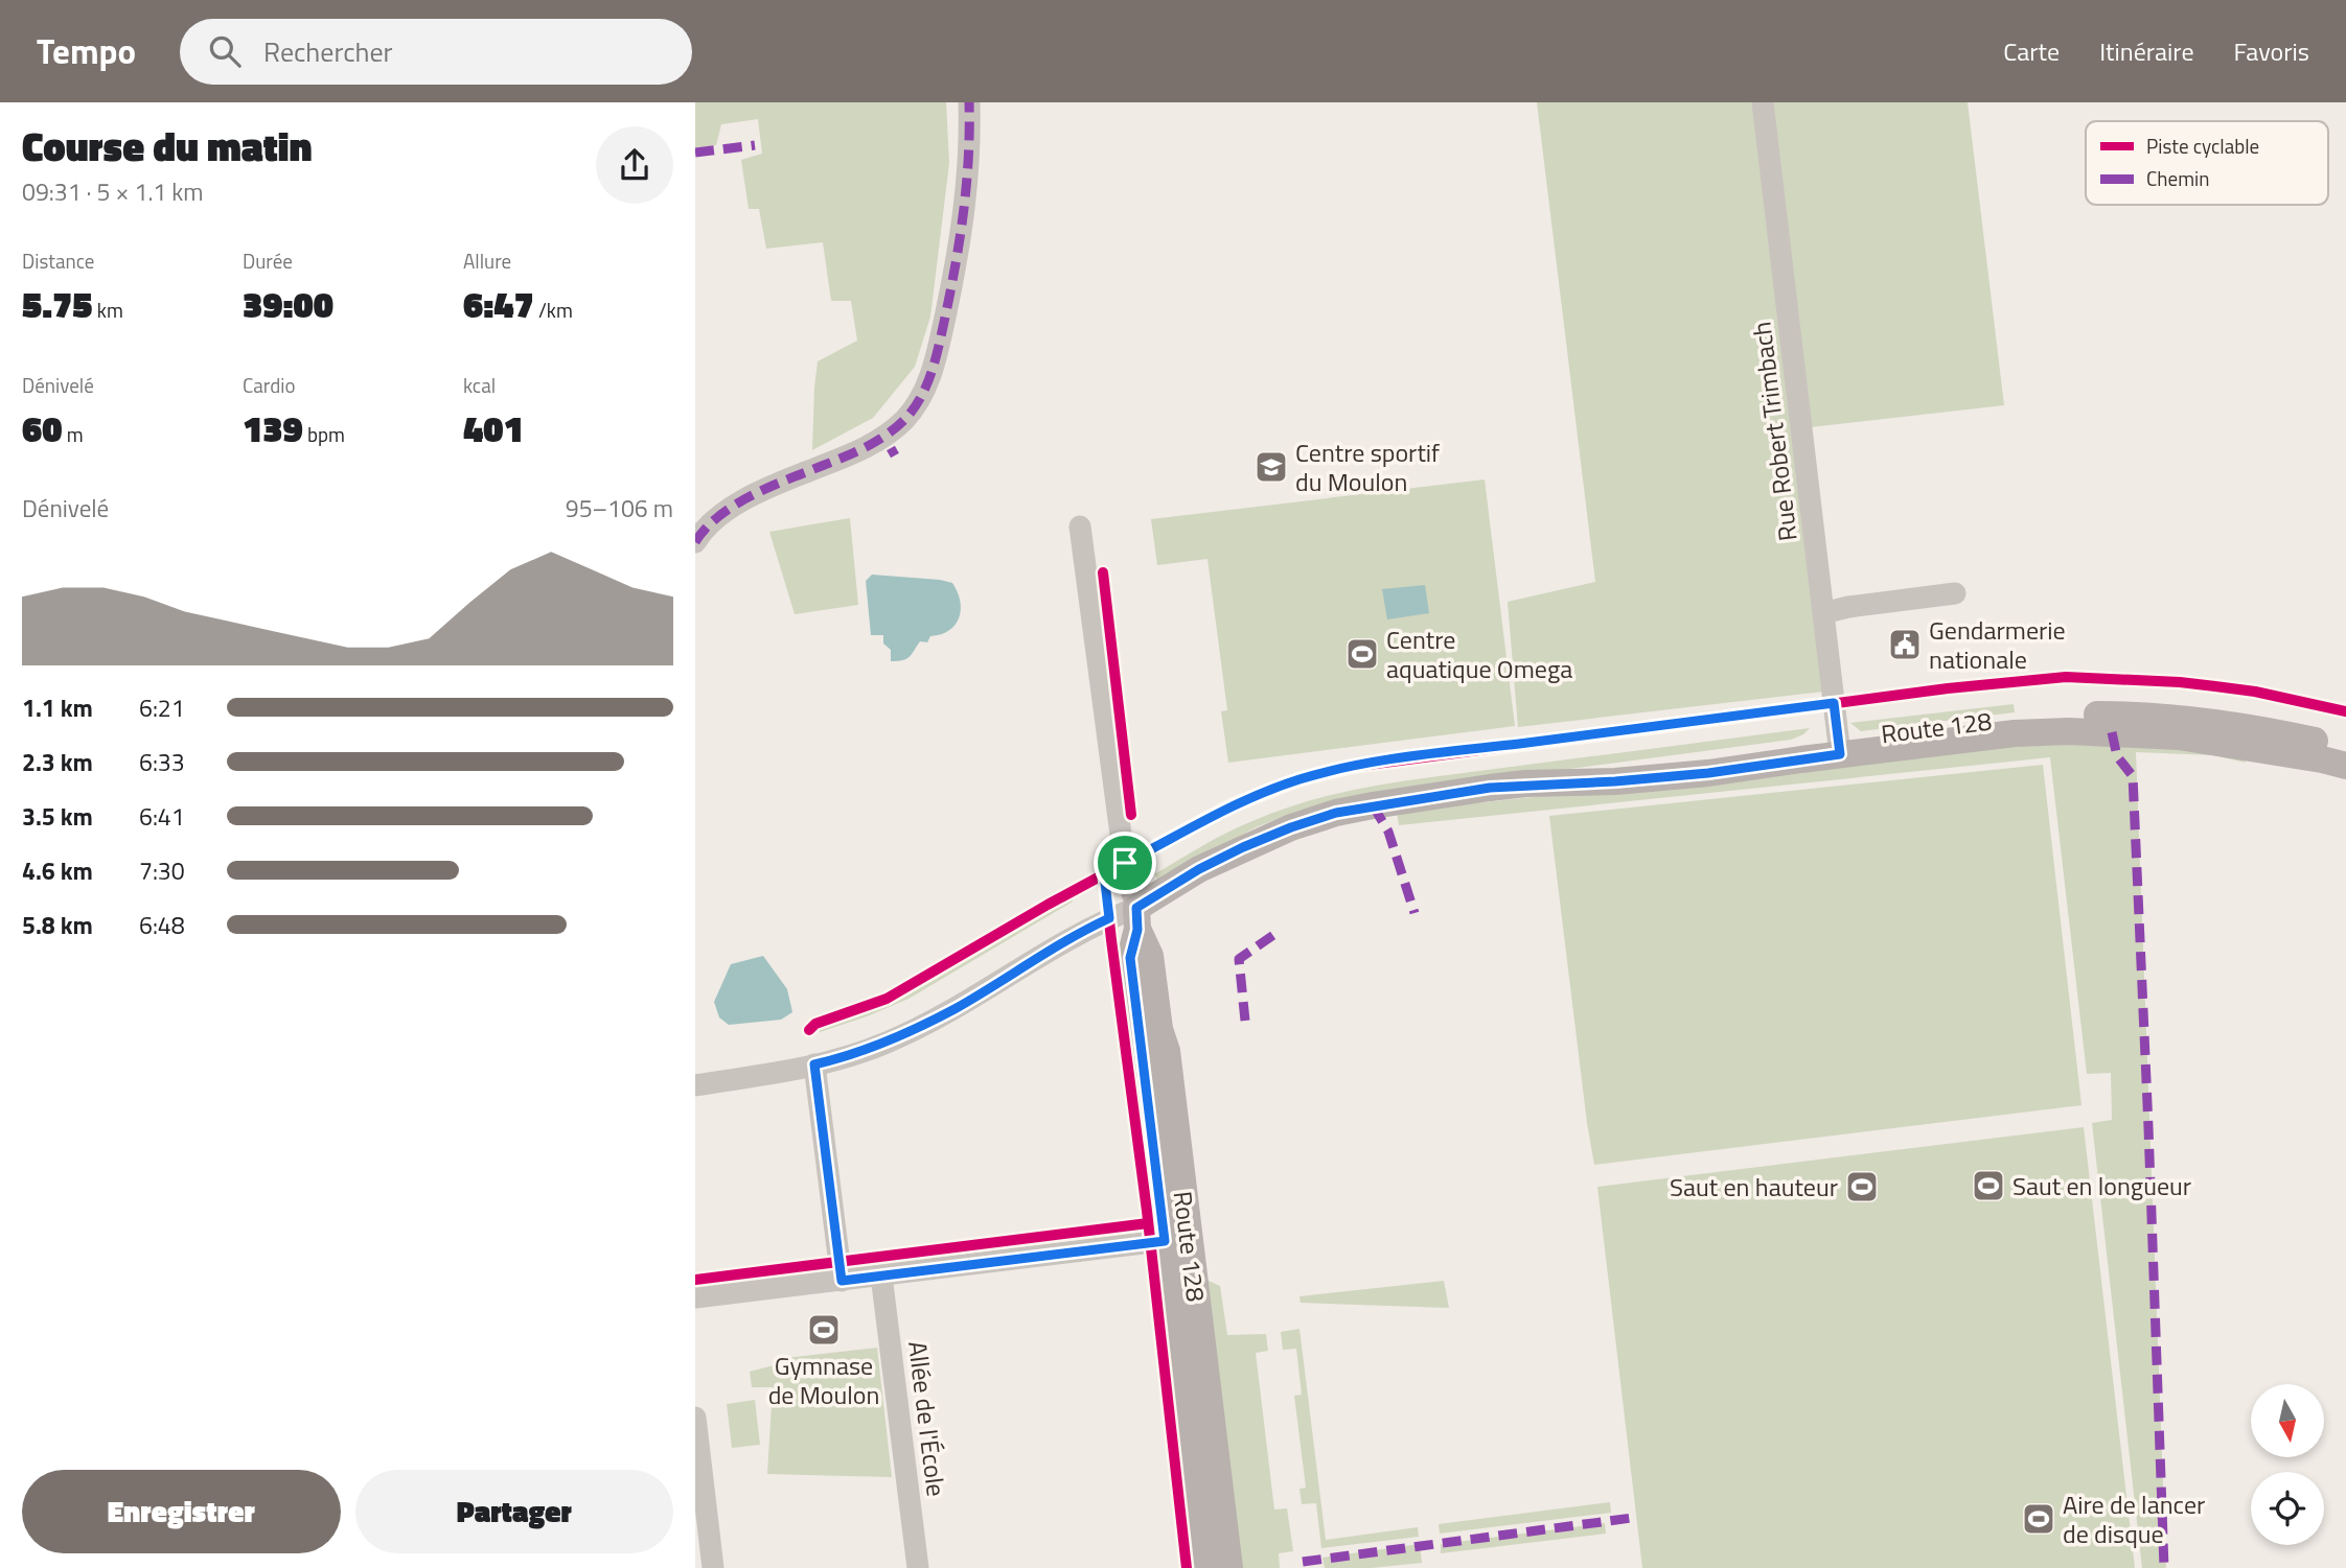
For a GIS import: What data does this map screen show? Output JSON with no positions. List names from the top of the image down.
{
  "streets": {
    "main road": ["Route 128"],
    "street": ["Rue Robert Trimbach", "Allée de l'École"]
  },
  "crossings": [
    ["Rue Robert Trimbach", "Route 128"]
  ],
  "places": {
    "school or university": ["Centre sportif du Moulon"],
    "public building": ["Gendarmerie nationale"],
    "sports": [
      "Centre aquatique Omega",
      "Saut en longueur",
      "Saut en hauteur",
      "Gymnase de Moulon",
      "Aire de lancer de disque"
    ]
  },
  "legend": ["Piste cyclable", "Chemin"],
  "north": "bottom",
  "page": {
    "header": "Tempo",
    "search": "Rechercher",
    "nav": ["Carte", "Itinéraire", "Favoris"],
    "heading": ["Course du matin", "09:31 · 5 × 1.1 km"],
    "stats": [
      ["Distance", "5.75 km"],
      ["Durée", "39:00"],
      ["Allure", "6:47 /km"],
      ["Dénivelé", "60 m"],
      ["Cardio", "139 bpm"],
      ["kcal", "401"]
    ],
    "chart": ["Dénivelé", "95–106 m"],
    "list": [
      {
        "name": "1.1 km",
        "note": "6:21"
      },
      {
        "name": "2.3 km",
        "note": "6:33"
      },
      {
        "name": "3.5 km",
        "note": "6:41"
      },
      {
        "name": "4.6 km",
        "note": "7:30"
      },
      {
        "name": "5.8 km",
        "note": "6:48"
      }
    ],
    "buttons": ["Enregistrer", "Partager"]
  }
}
